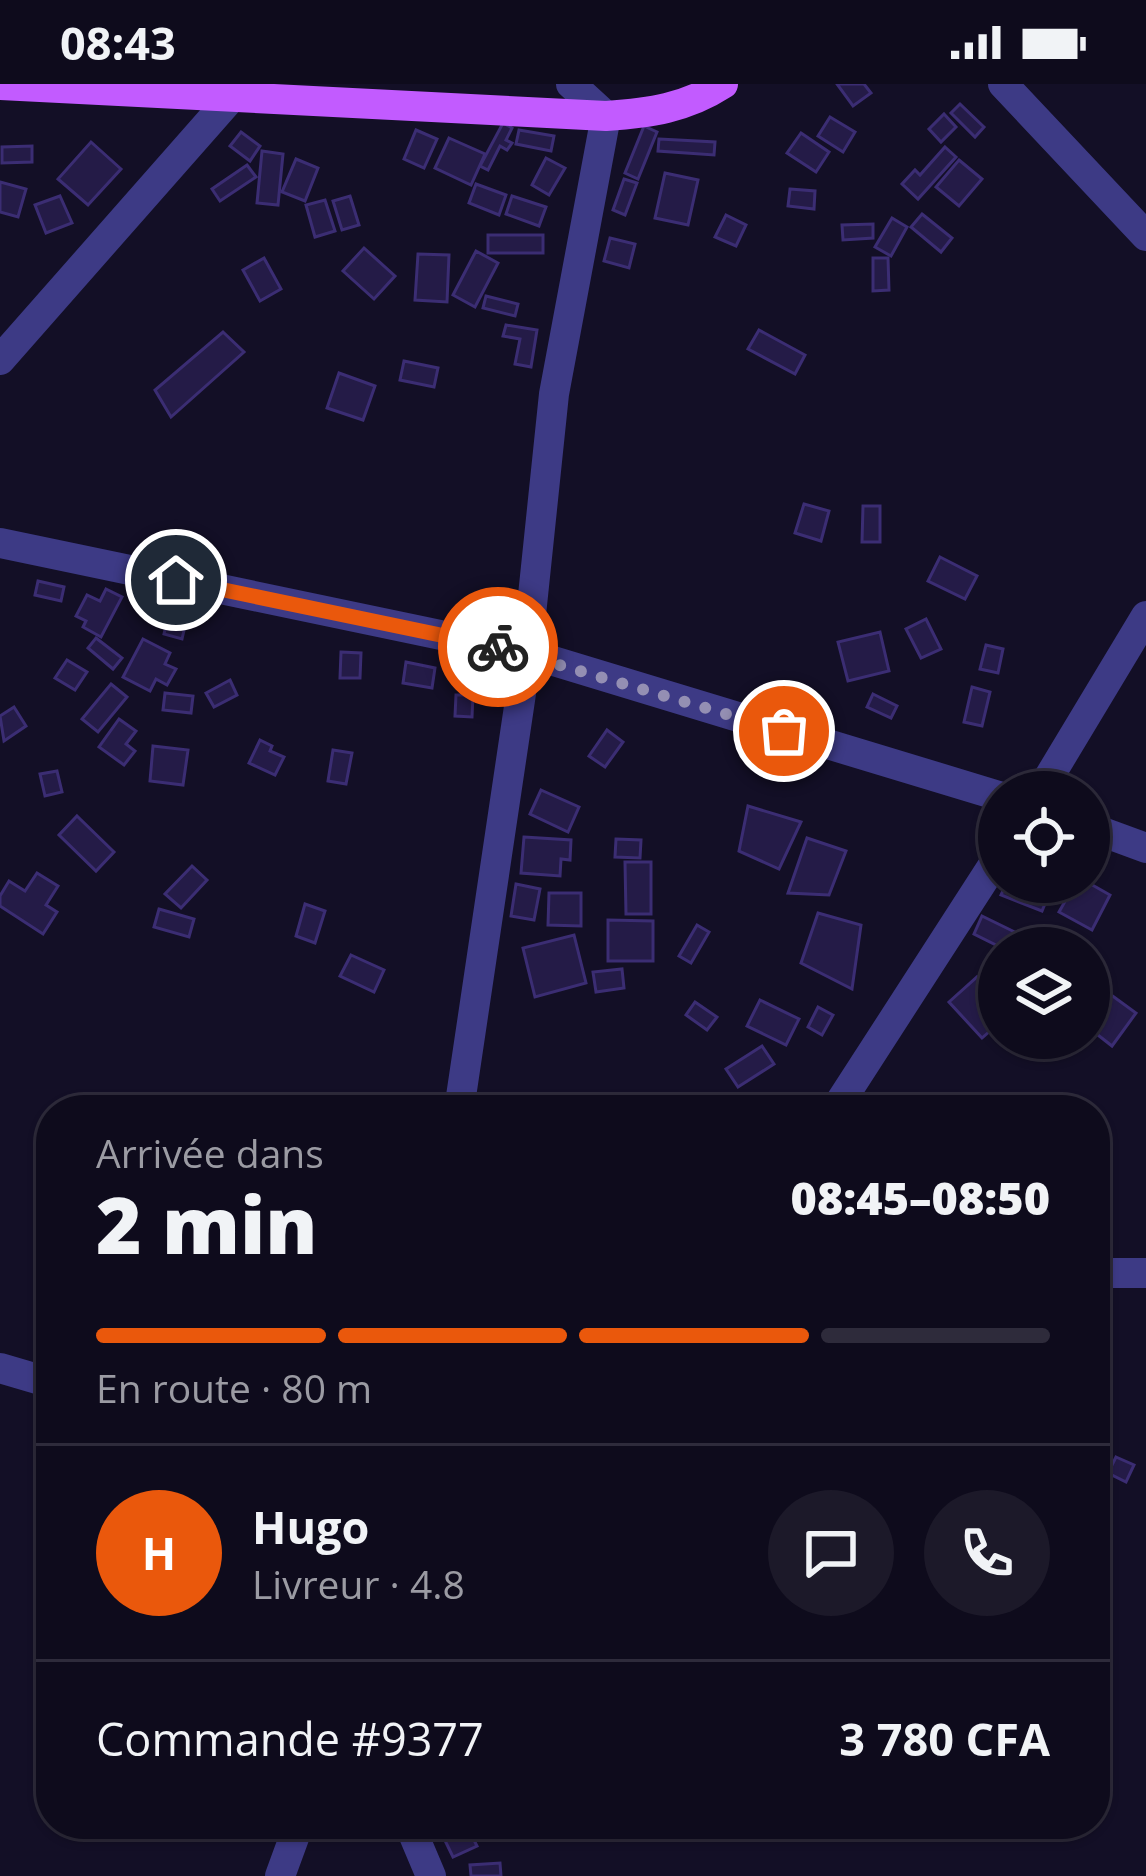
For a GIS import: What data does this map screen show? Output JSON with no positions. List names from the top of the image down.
{
  "page": {
    "status": "08:43",
    "heading": ["2 min", "Arrivée dans", "08:45–08:50"],
    "panel": [
      "Hugo",
      "Livreur · 4.8",
      "Commande #9377",
      "3 780 CFA"
    ],
    "bar": "En route · 80 m",
    "round": "H"
  }
}
